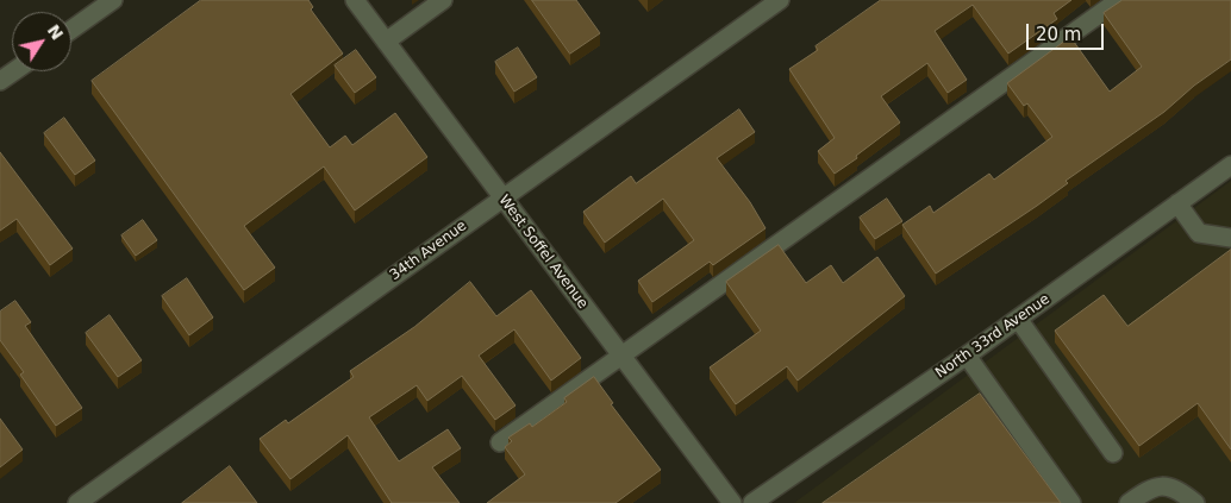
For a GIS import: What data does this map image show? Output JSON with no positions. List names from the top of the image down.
{
  "streets": {
    "street": ["34th Avenue", "West Soffel Avenue", "North 33rd Avenue"]
  },
  "crossings": [
    ["34th Avenue", "West Soffel Avenue"]
  ],
  "scale_bar": "20 m",
  "north": "top right"
}
